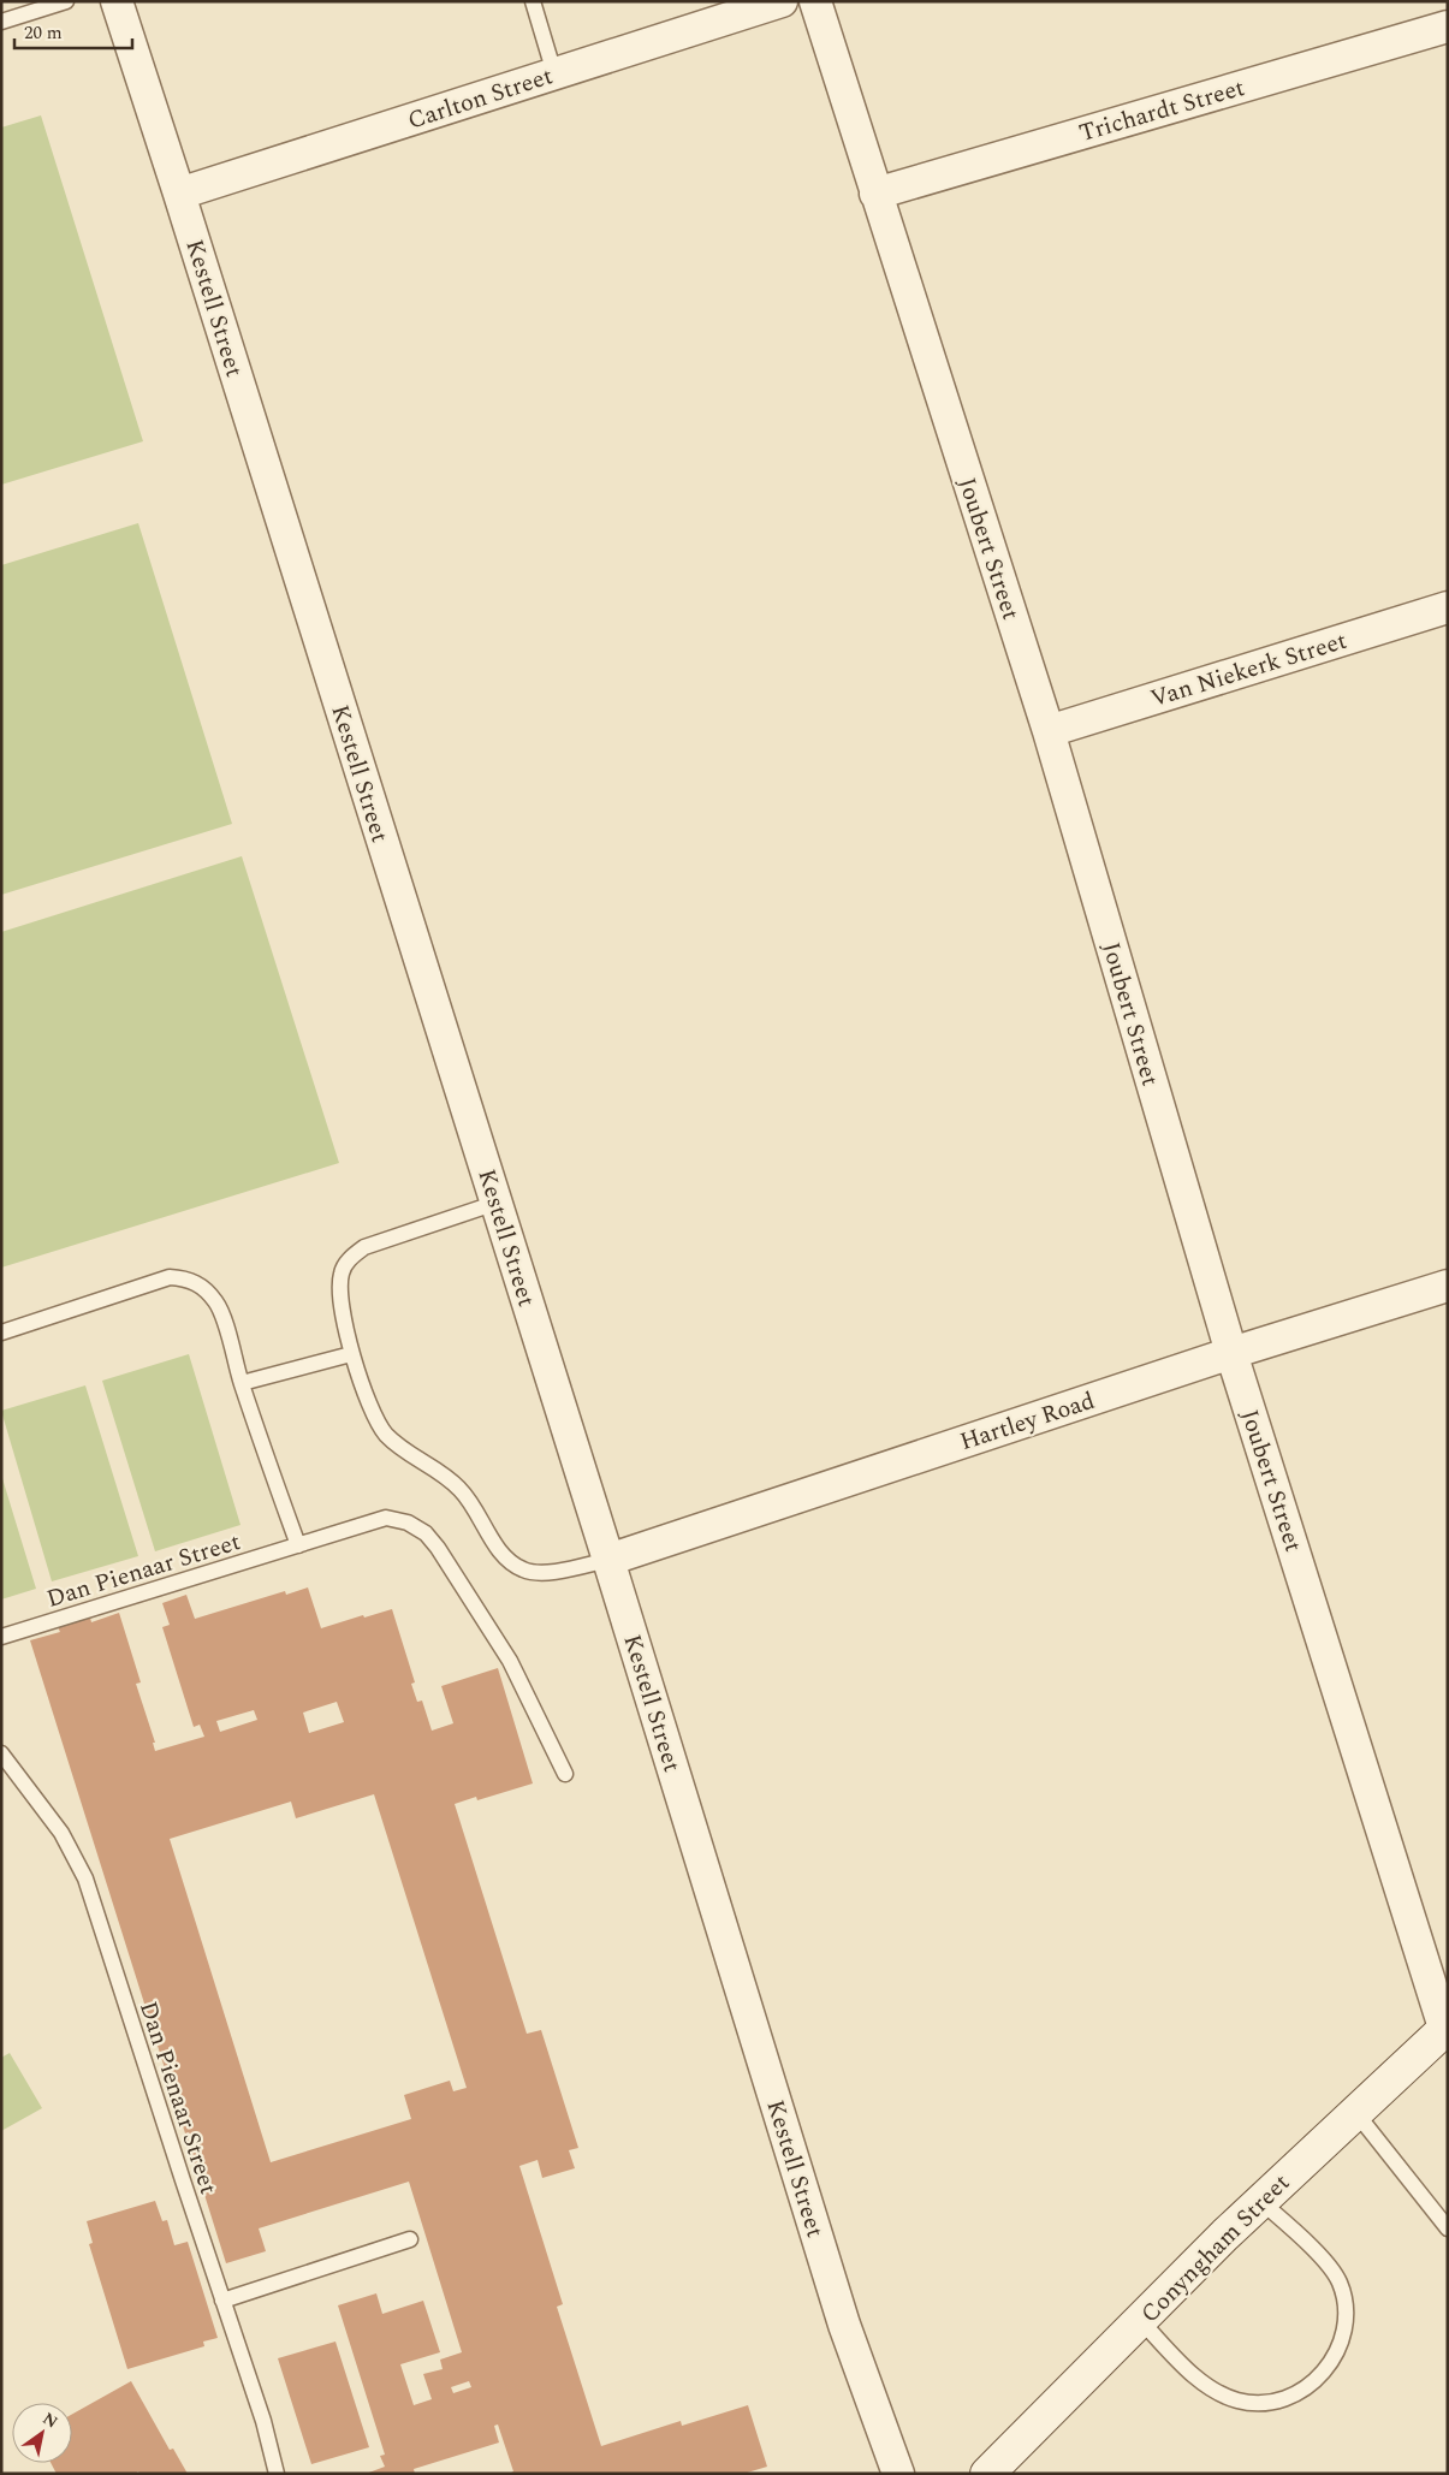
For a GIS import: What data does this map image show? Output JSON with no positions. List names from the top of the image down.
{
  "streets": {
    "street": [
      "Carlton Street",
      "Trichardt Street",
      "Kestell Street",
      "Joubert Street",
      "Van Niekerk Street",
      "Hartley Road",
      "Conyngham Street"
    ],
    "lane": ["Dan Pienaar Street"]
  },
  "crossings": [
    ["Carlton Street", "Kestell Street"],
    ["Trichardt Street", "Joubert Street"],
    ["Kestell Street", "Hartley Road"],
    ["Joubert Street", "Van Niekerk Street"],
    ["Joubert Street", "Hartley Road"],
    ["Joubert Street", "Conyngham Street"]
  ],
  "scale_bar": "20 m",
  "north": "top right"
}
